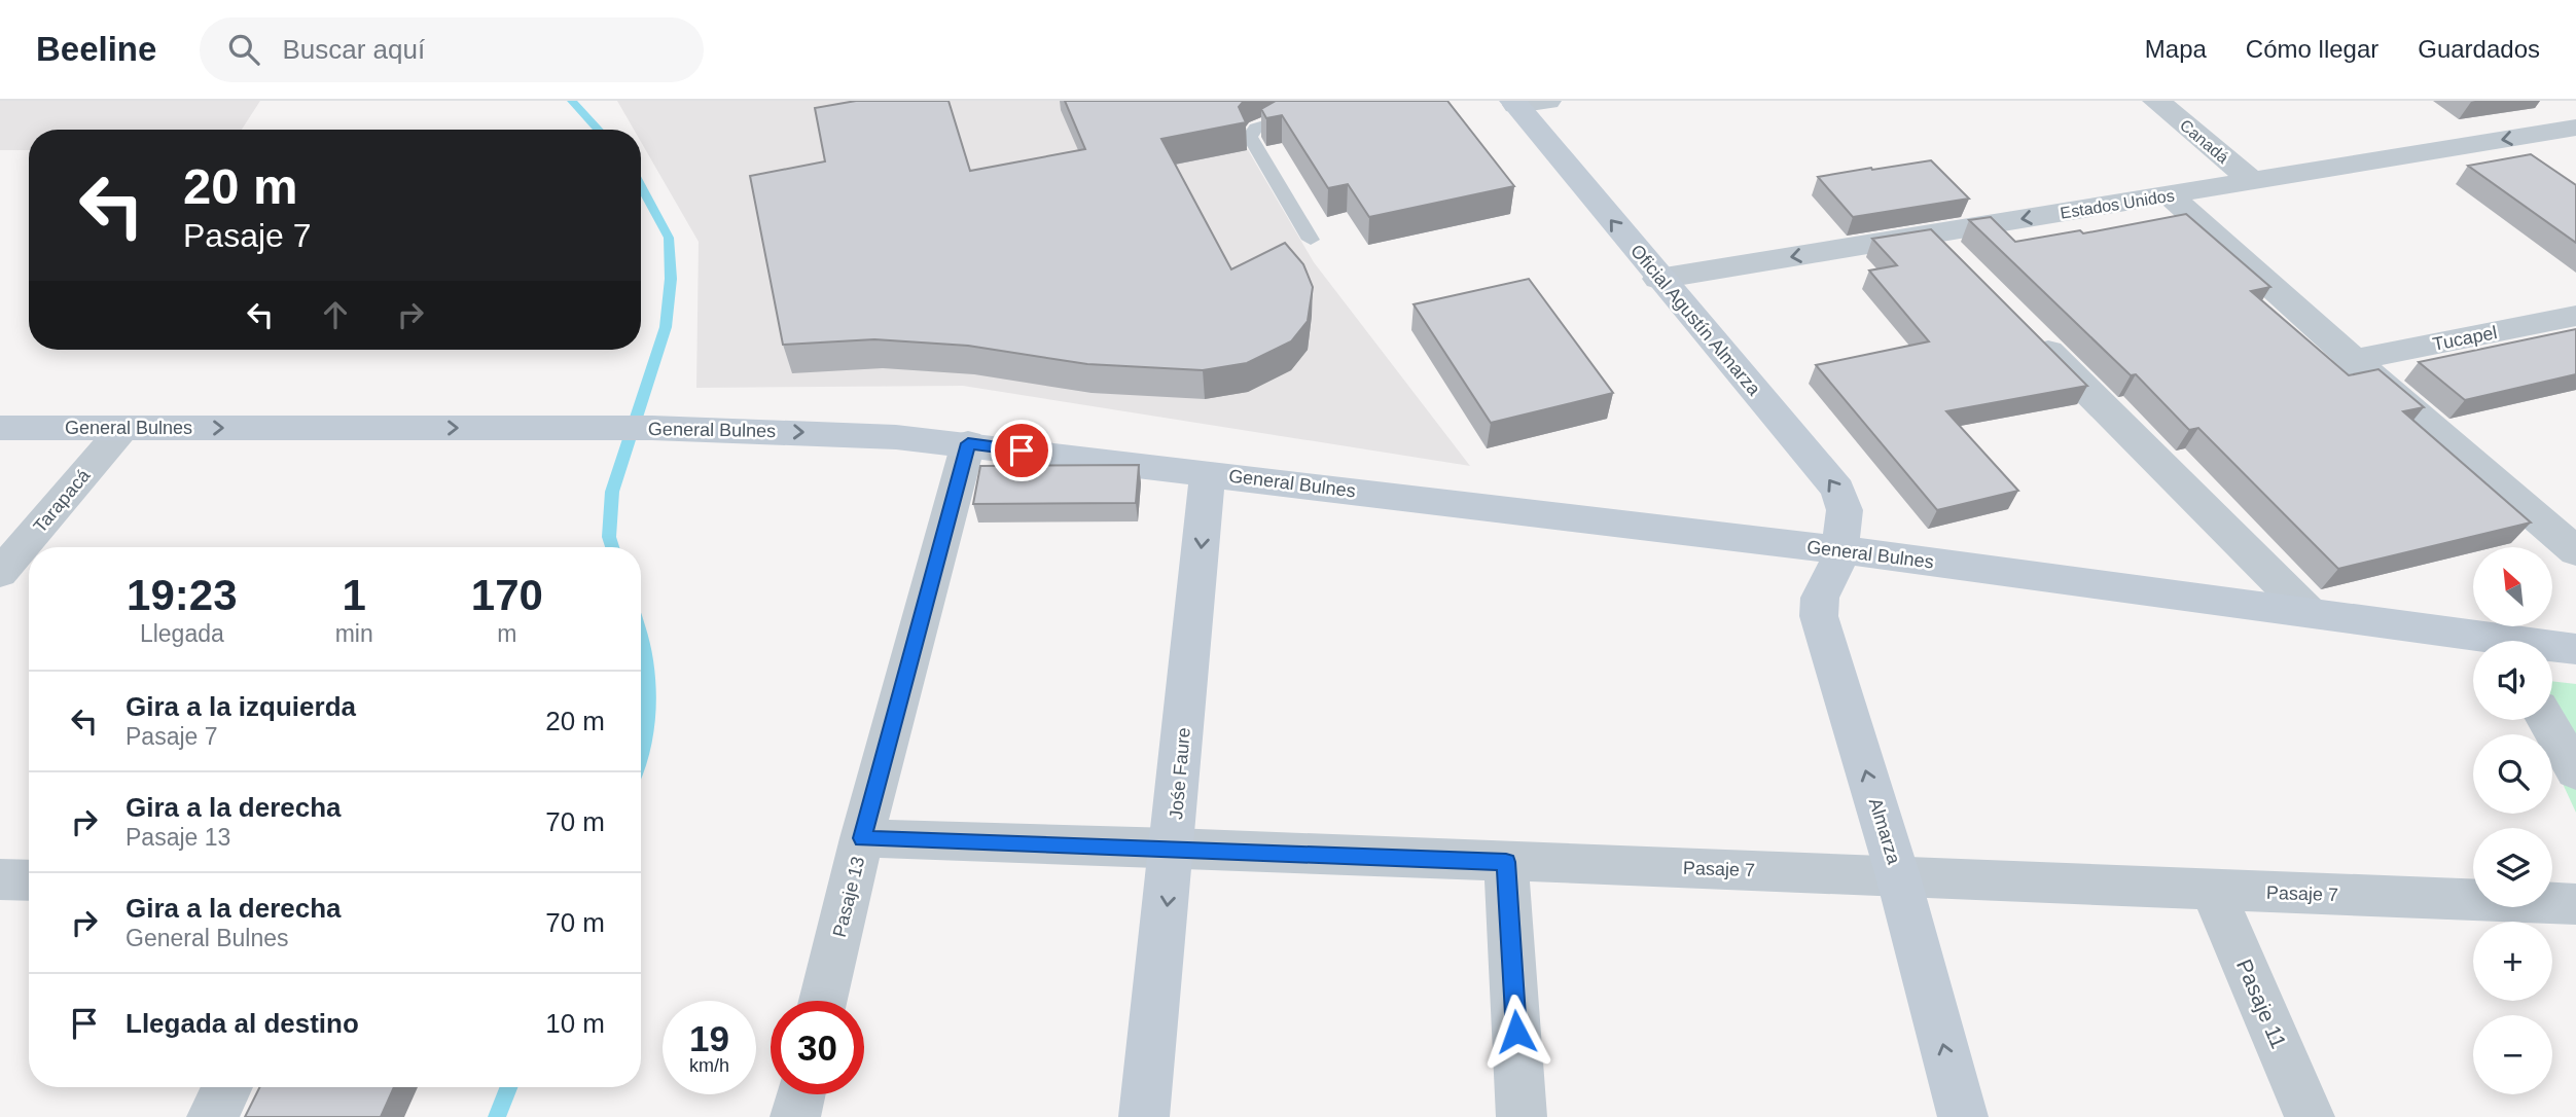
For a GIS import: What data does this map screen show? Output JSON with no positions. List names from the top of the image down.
{
  "streets": {
    "street": [
      "Canadá",
      "Estados Unidos",
      "Oficial Agustín Almarza",
      "Tucapel",
      "General Bulnes",
      "Tarapacá",
      "Jośe Faure",
      "Almarza",
      "Pasaje 7",
      "Pasaje 13",
      "Pasaje 11"
    ]
  },
  "crossings": [
    ["Canadá", "Estados Unidos"],
    ["Estados Unidos", "Oficial Agustín Almarza"],
    ["Oficial Agustín Almarza", "General Bulnes"],
    ["Oficial Agustín Almarza", "Almarza"],
    ["General Bulnes", "Tarapacá"],
    ["General Bulnes", "Jośe Faure"],
    ["General Bulnes", "Almarza"],
    ["General Bulnes", "Pasaje 13"],
    ["Jośe Faure", "Pasaje 7"],
    ["Almarza", "Pasaje 7"],
    ["Pasaje 7", "Pasaje 13"],
    ["Pasaje 7", "Pasaje 11"]
  ],
  "one_way": ["Estados Unidos", "Jośe Faure", "Almarza"],
  "north": "top left",
  "page": {
    "header": "Beeline",
    "search": "Buscar aquí",
    "nav": ["Mapa", "Cómo llegar", "Guardados"],
    "turn": ["20 m", "Pasaje 7"],
    "map_buttons": ["+", "−"],
    "eta": [
      "19:23",
      "Llegada",
      "1",
      "min",
      "170",
      "m"
    ],
    "list": [
      {
        "name": "Gira a la izquierda",
        "note": "Pasaje 7",
        "value": "20 m"
      },
      {
        "name": "Gira a la derecha",
        "note": "Pasaje 13",
        "value": "70 m"
      },
      {
        "name": "Gira a la derecha",
        "note": "General Bulnes",
        "value": "70 m"
      },
      {
        "name": "Llegada al destino",
        "value": "10 m"
      }
    ],
    "speed": "19 km/h",
    "limit": "30"
  }
}
